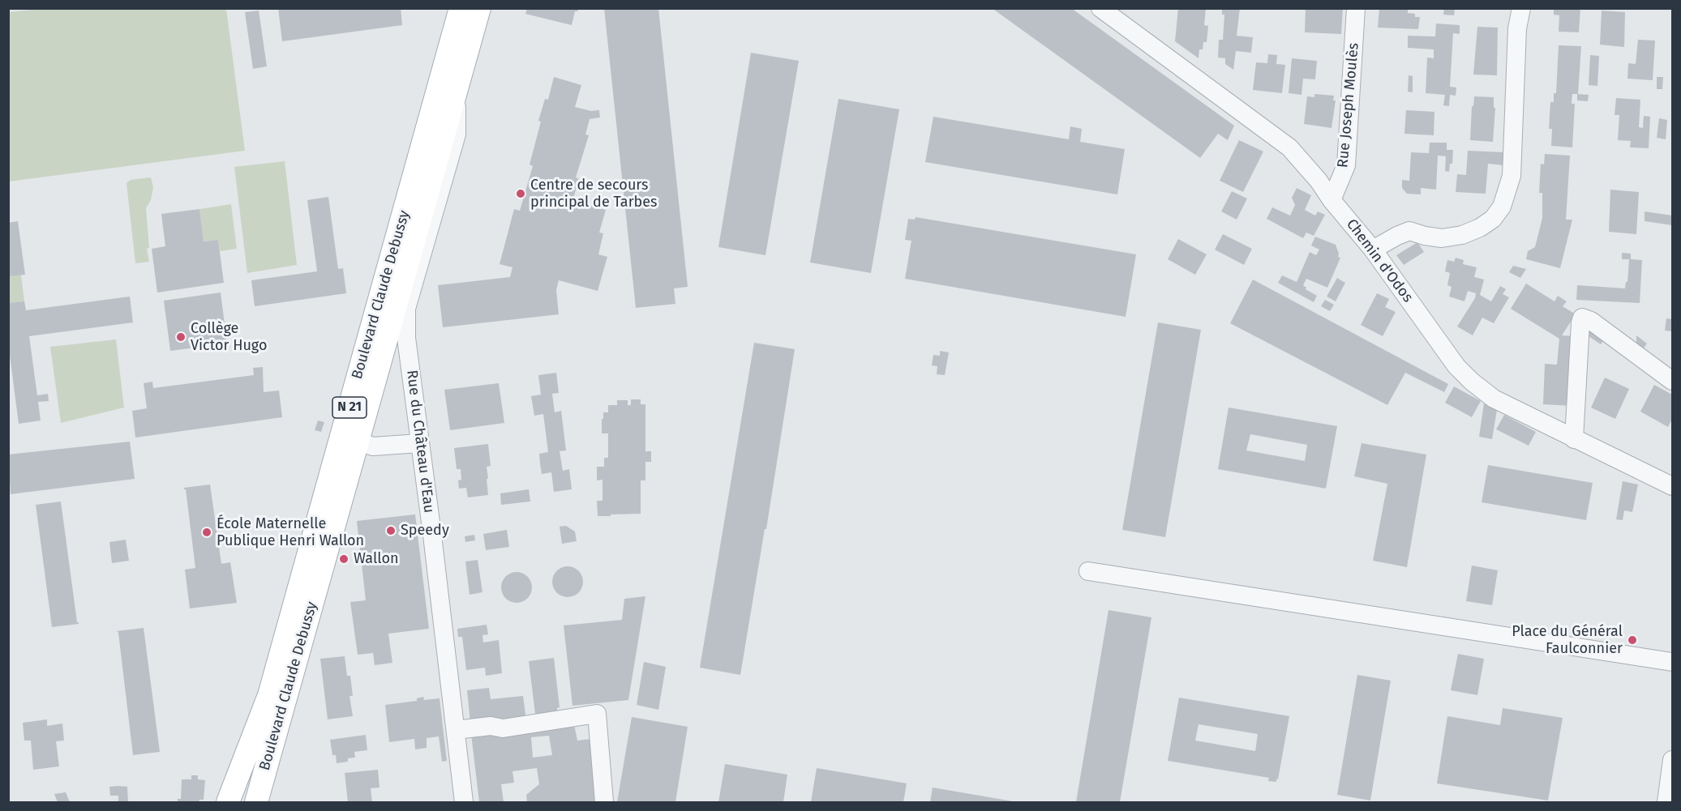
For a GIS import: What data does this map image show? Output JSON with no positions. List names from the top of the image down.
{
  "streets": {
    "main road": ["Boulevard Claude Debussy", "N 21"],
    "street": ["Rue Joseph Moulès", "Chemin d'Odos", "Rue du Château d'Eau"]
  },
  "crossings": [
    ["Rue Joseph Moulès", "Chemin d'Odos"],
    ["Boulevard Claude Debussy", "Rue du Château d'Eau"]
  ],
  "places": [
    "Centre de secours principal de Tarbes",
    "Collège Victor Hugo",
    "Speedy",
    "École Maternelle Publique Henri Wallon",
    "Wallon",
    "Place du Général Faulconnier"
  ]
}
